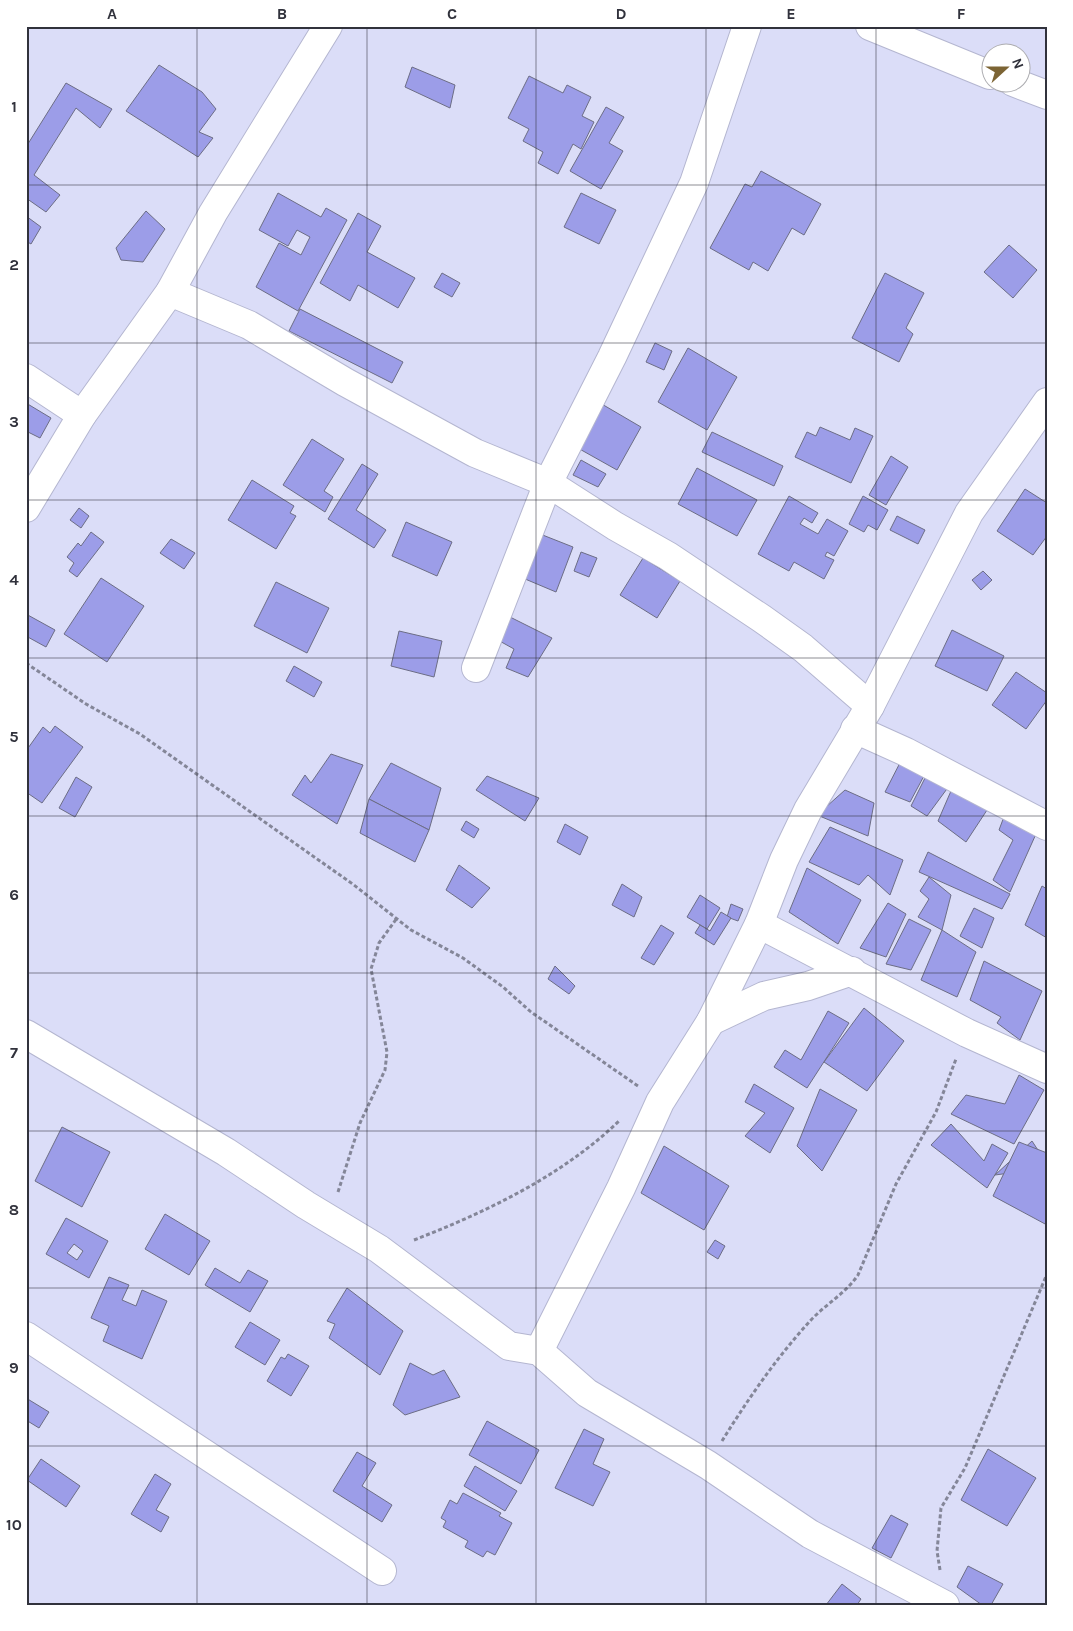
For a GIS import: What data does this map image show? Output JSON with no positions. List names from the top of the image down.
{
  "north": "right",
  "grid": {
    "columns": [
      "A",
      "B",
      "C",
      "D",
      "E",
      "F"
    ],
    "rows": [
      "1",
      "2",
      "3",
      "4",
      "5",
      "6",
      "7",
      "8",
      "9",
      "10"
    ]
  }
}
